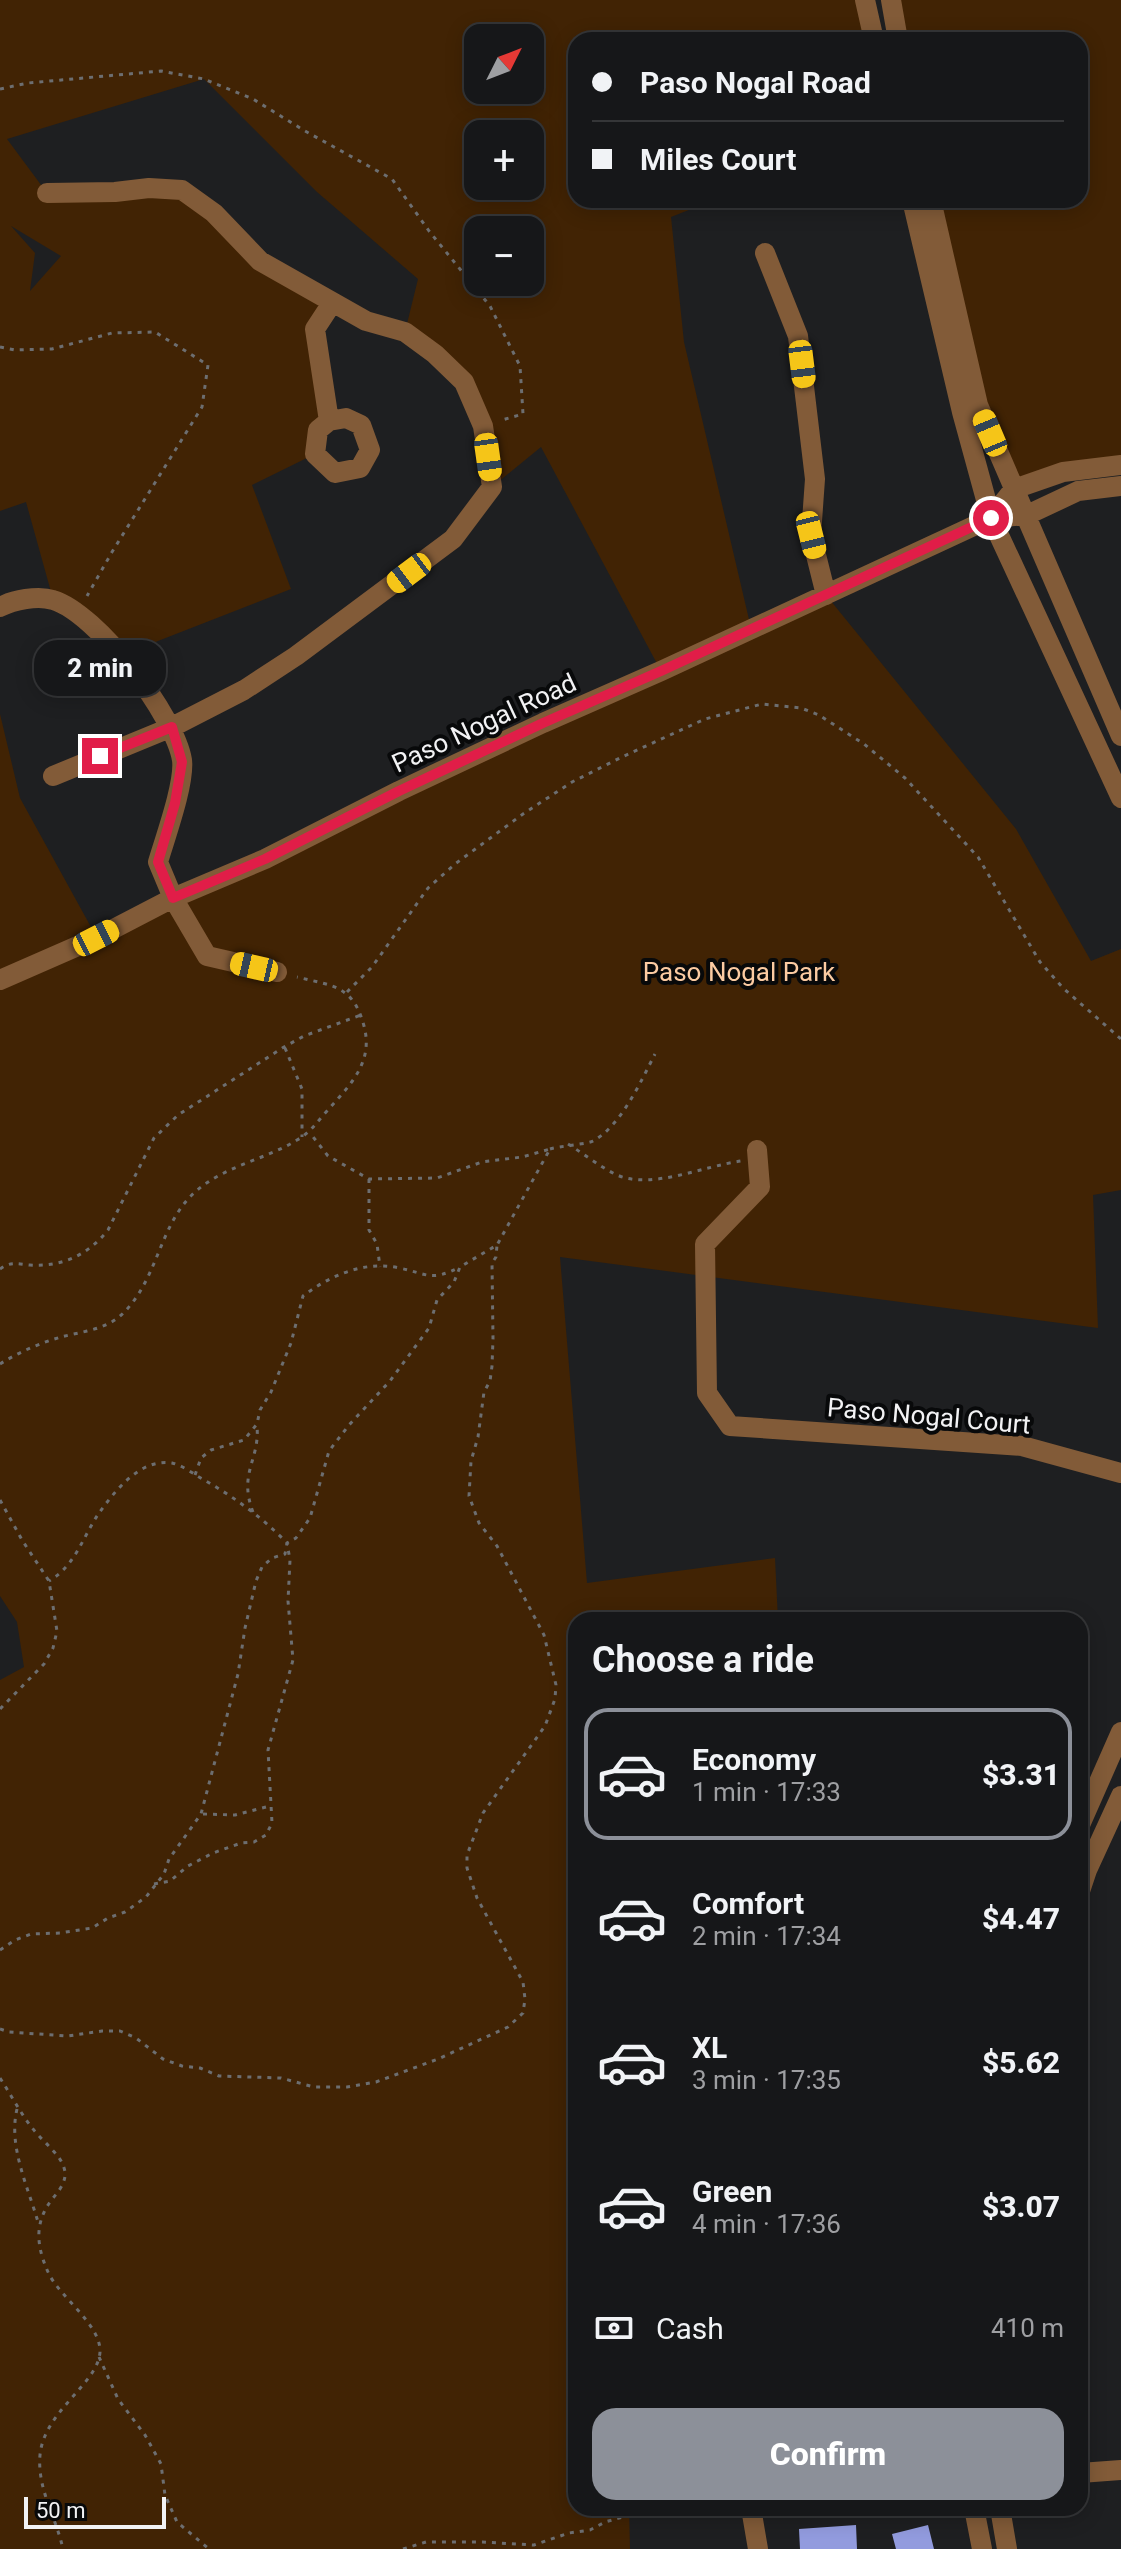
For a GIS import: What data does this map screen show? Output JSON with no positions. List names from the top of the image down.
{
  "streets": {
    "street": ["Paso Nogal Road", "Paso Nogal Court"]
  },
  "parks": ["Paso Nogal Park"],
  "scale_bar": "50 m",
  "north": "top right",
  "page": {
    "map_buttons": ["+", "−"],
    "banner": ["Paso Nogal Road", "Miles Court"],
    "bubble": "2 min",
    "heading": "Choose a ride",
    "list": [
      {
        "name": "Economy",
        "note": "1 min · 17:33",
        "value": "$3.31"
      },
      {
        "name": "Comfort",
        "note": "2 min · 17:34",
        "value": "$4.47"
      },
      {
        "name": "XL",
        "note": "3 min · 17:35",
        "value": "$5.62"
      },
      {
        "name": "Green",
        "note": "4 min · 17:36",
        "value": "$3.07"
      }
    ],
    "pay": ["Cash", "410 m"],
    "buttons": "Confirm",
    "scale": "50 m"
  }
}
